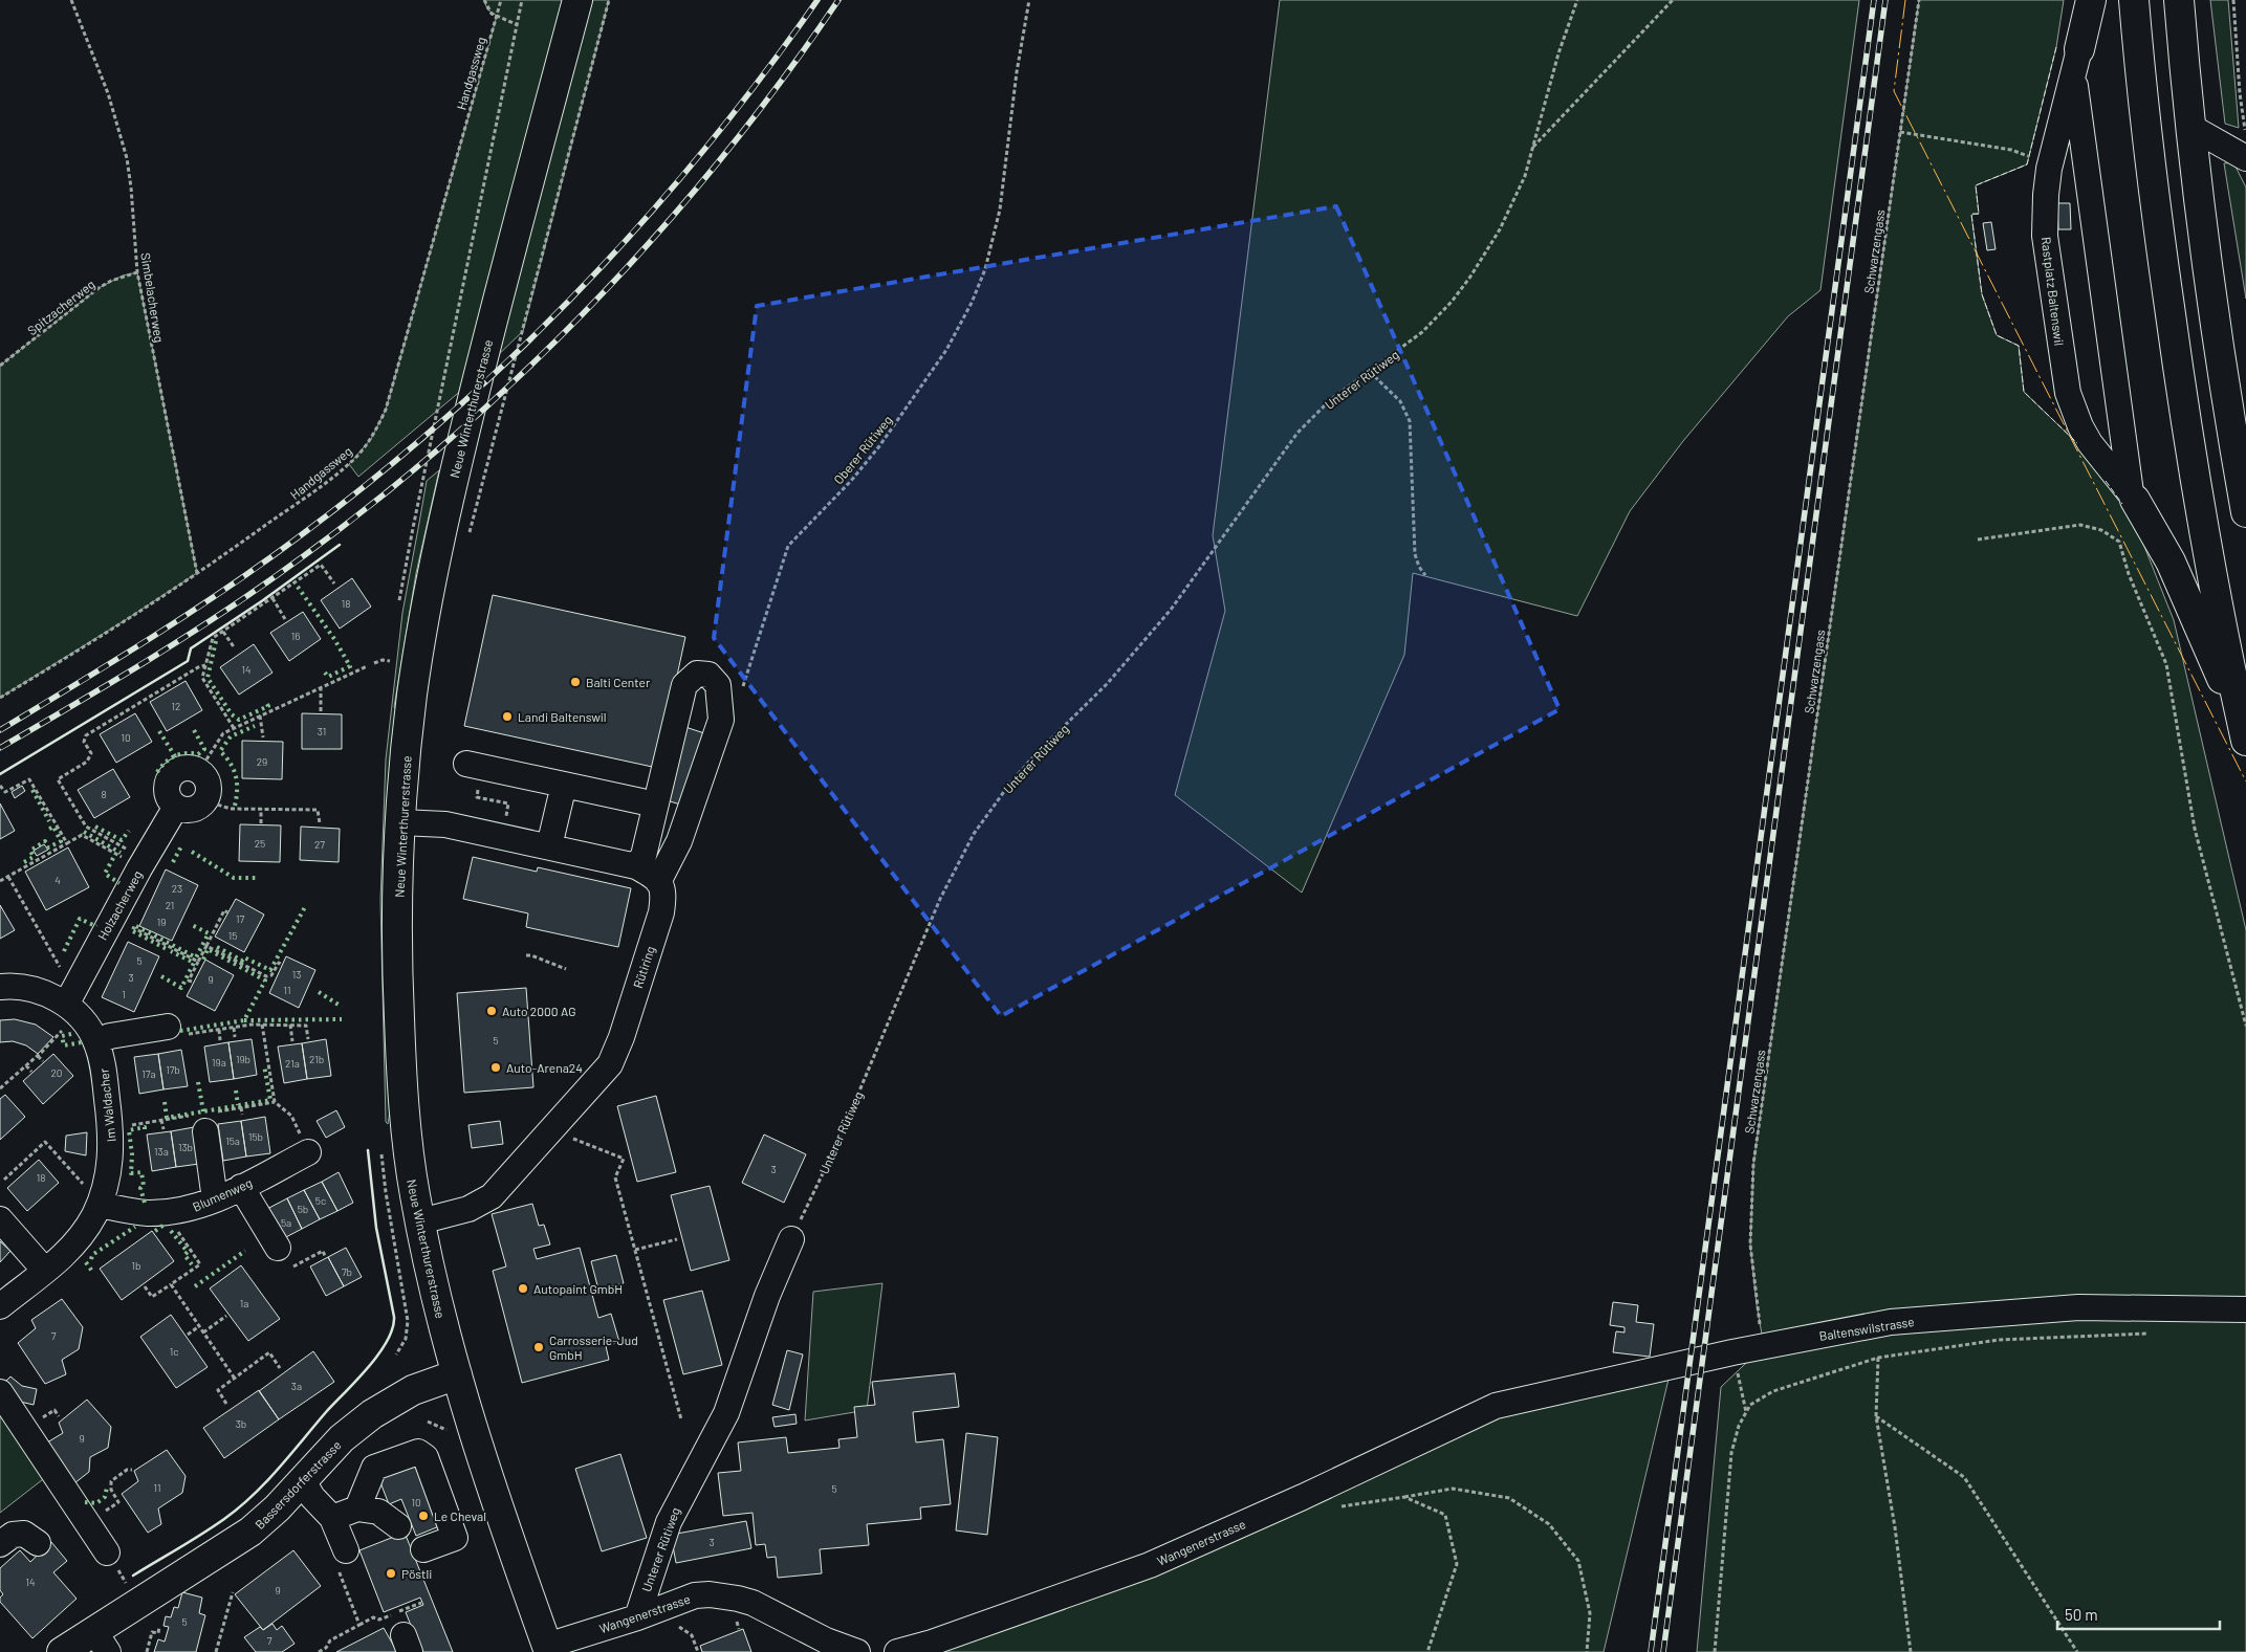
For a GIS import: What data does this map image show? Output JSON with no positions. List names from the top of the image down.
{
  "streets": {
    "main road": ["Neue Winterthurerstrasse", "Bassersdorferstrasse"],
    "street": [
      "Rastplatz Baltenswil",
      "Unterer Rütiweg",
      "Holzacherweg",
      "Rütiring",
      "Im Waldacher",
      "Blumenweg",
      "Baltenswilstrasse",
      "Wangenerstrasse"
    ],
    "path": [
      "Handgassweg",
      "Schwarzengass",
      "Simbelacherweg",
      "Spitzacherweg",
      "Oberer Rütiweg"
    ]
  },
  "crossings": [
    ["Handgassweg", "Simbelacherweg"],
    ["Schwarzengass", "Baltenswilstrasse"],
    ["Simbelacherweg", "Spitzacherweg"],
    ["Unterer Rütiweg", "Wangenerstrasse"],
    ["Neue Winterthurerstrasse", "Rütiring"],
    ["Neue Winterthurerstrasse", "Bassersdorferstrasse"],
    ["Neue Winterthurerstrasse", "Wangenerstrasse"],
    ["Holzacherweg", "Im Waldacher"],
    ["Im Waldacher", "Blumenweg"],
    ["Baltenswilstrasse", "Wangenerstrasse"]
  ],
  "places": [
    "Balti Center",
    "Landi Baltenswil",
    "Auto 2000 AG",
    "Auto-Arena24",
    "Autopaint GmbH",
    "Carrosserie-Jud GmbH",
    "Le Cheval",
    "Pöstli"
  ],
  "house_numbers": [
    "18",
    "16",
    "14",
    "12",
    "31",
    "10",
    "29",
    "8",
    "25",
    "27",
    "4",
    "23",
    "21",
    "17",
    "19",
    "15",
    "5",
    "13",
    "3",
    "9",
    "11",
    "1",
    "5",
    "19b",
    "21b",
    "19a",
    "21a",
    "17b",
    "20",
    "17a",
    "15b",
    "15a",
    "13b",
    "13a",
    "3",
    "18",
    "5c",
    "5b",
    "5a",
    "1b",
    "7b",
    "1a",
    "7",
    "1c",
    "3a",
    "3b",
    "9",
    "11",
    "5",
    "10",
    "3",
    "14",
    "9",
    "5",
    "7"
  ],
  "scale_bar": "50 m"
}
